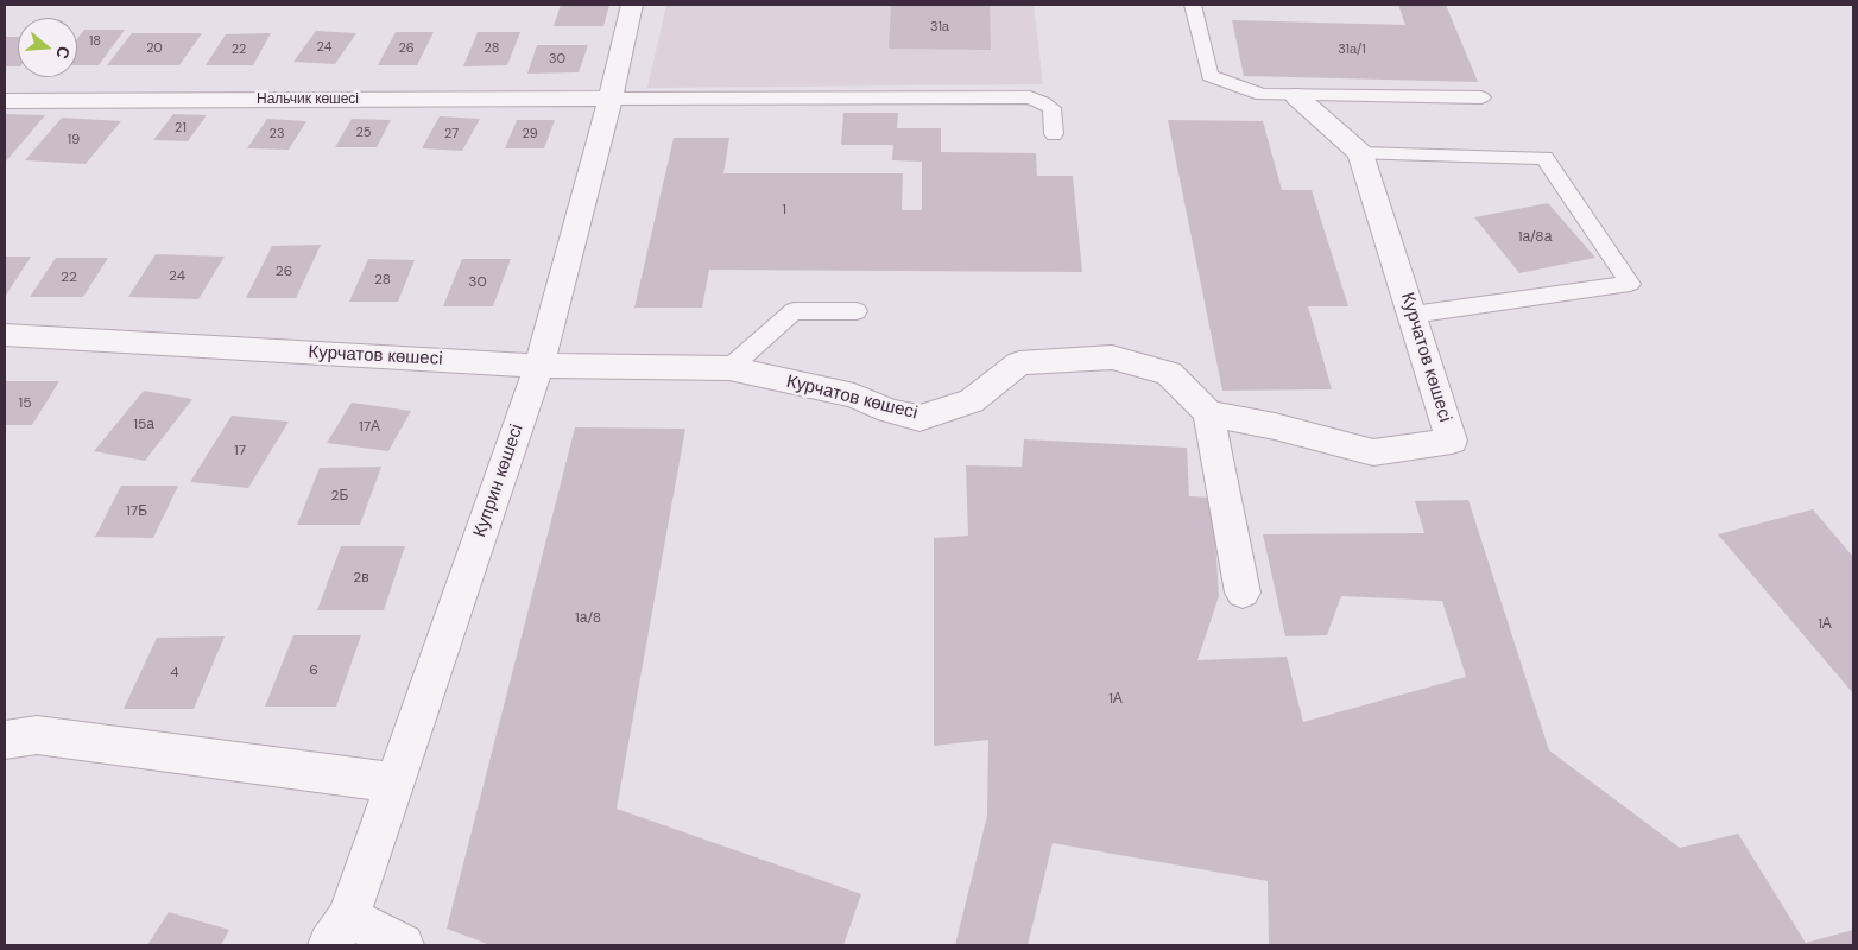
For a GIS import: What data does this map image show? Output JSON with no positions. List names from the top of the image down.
{
  "streets": {
    "street": ["Нальчик көшесі", "Курчатов көшесі", "Куприн көшесі"]
  },
  "crossings": [
    ["Нальчик көшесі", "Куприн көшесі"],
    ["Курчатов көшесі", "Куприн көшесі"]
  ],
  "house_numbers": [
    "31а",
    "18",
    "24",
    "20",
    "26",
    "28",
    "22",
    "31а/1",
    "30",
    "21",
    "25",
    "23",
    "27",
    "29",
    "19",
    "1",
    "1а/8а",
    "26",
    "24",
    "22",
    "28",
    "30",
    "15",
    "15а",
    "17А",
    "17",
    "2Б",
    "17Б",
    "2в",
    "1а/8",
    "1А",
    "6",
    "4",
    "1А"
  ],
  "north": "right"
}
